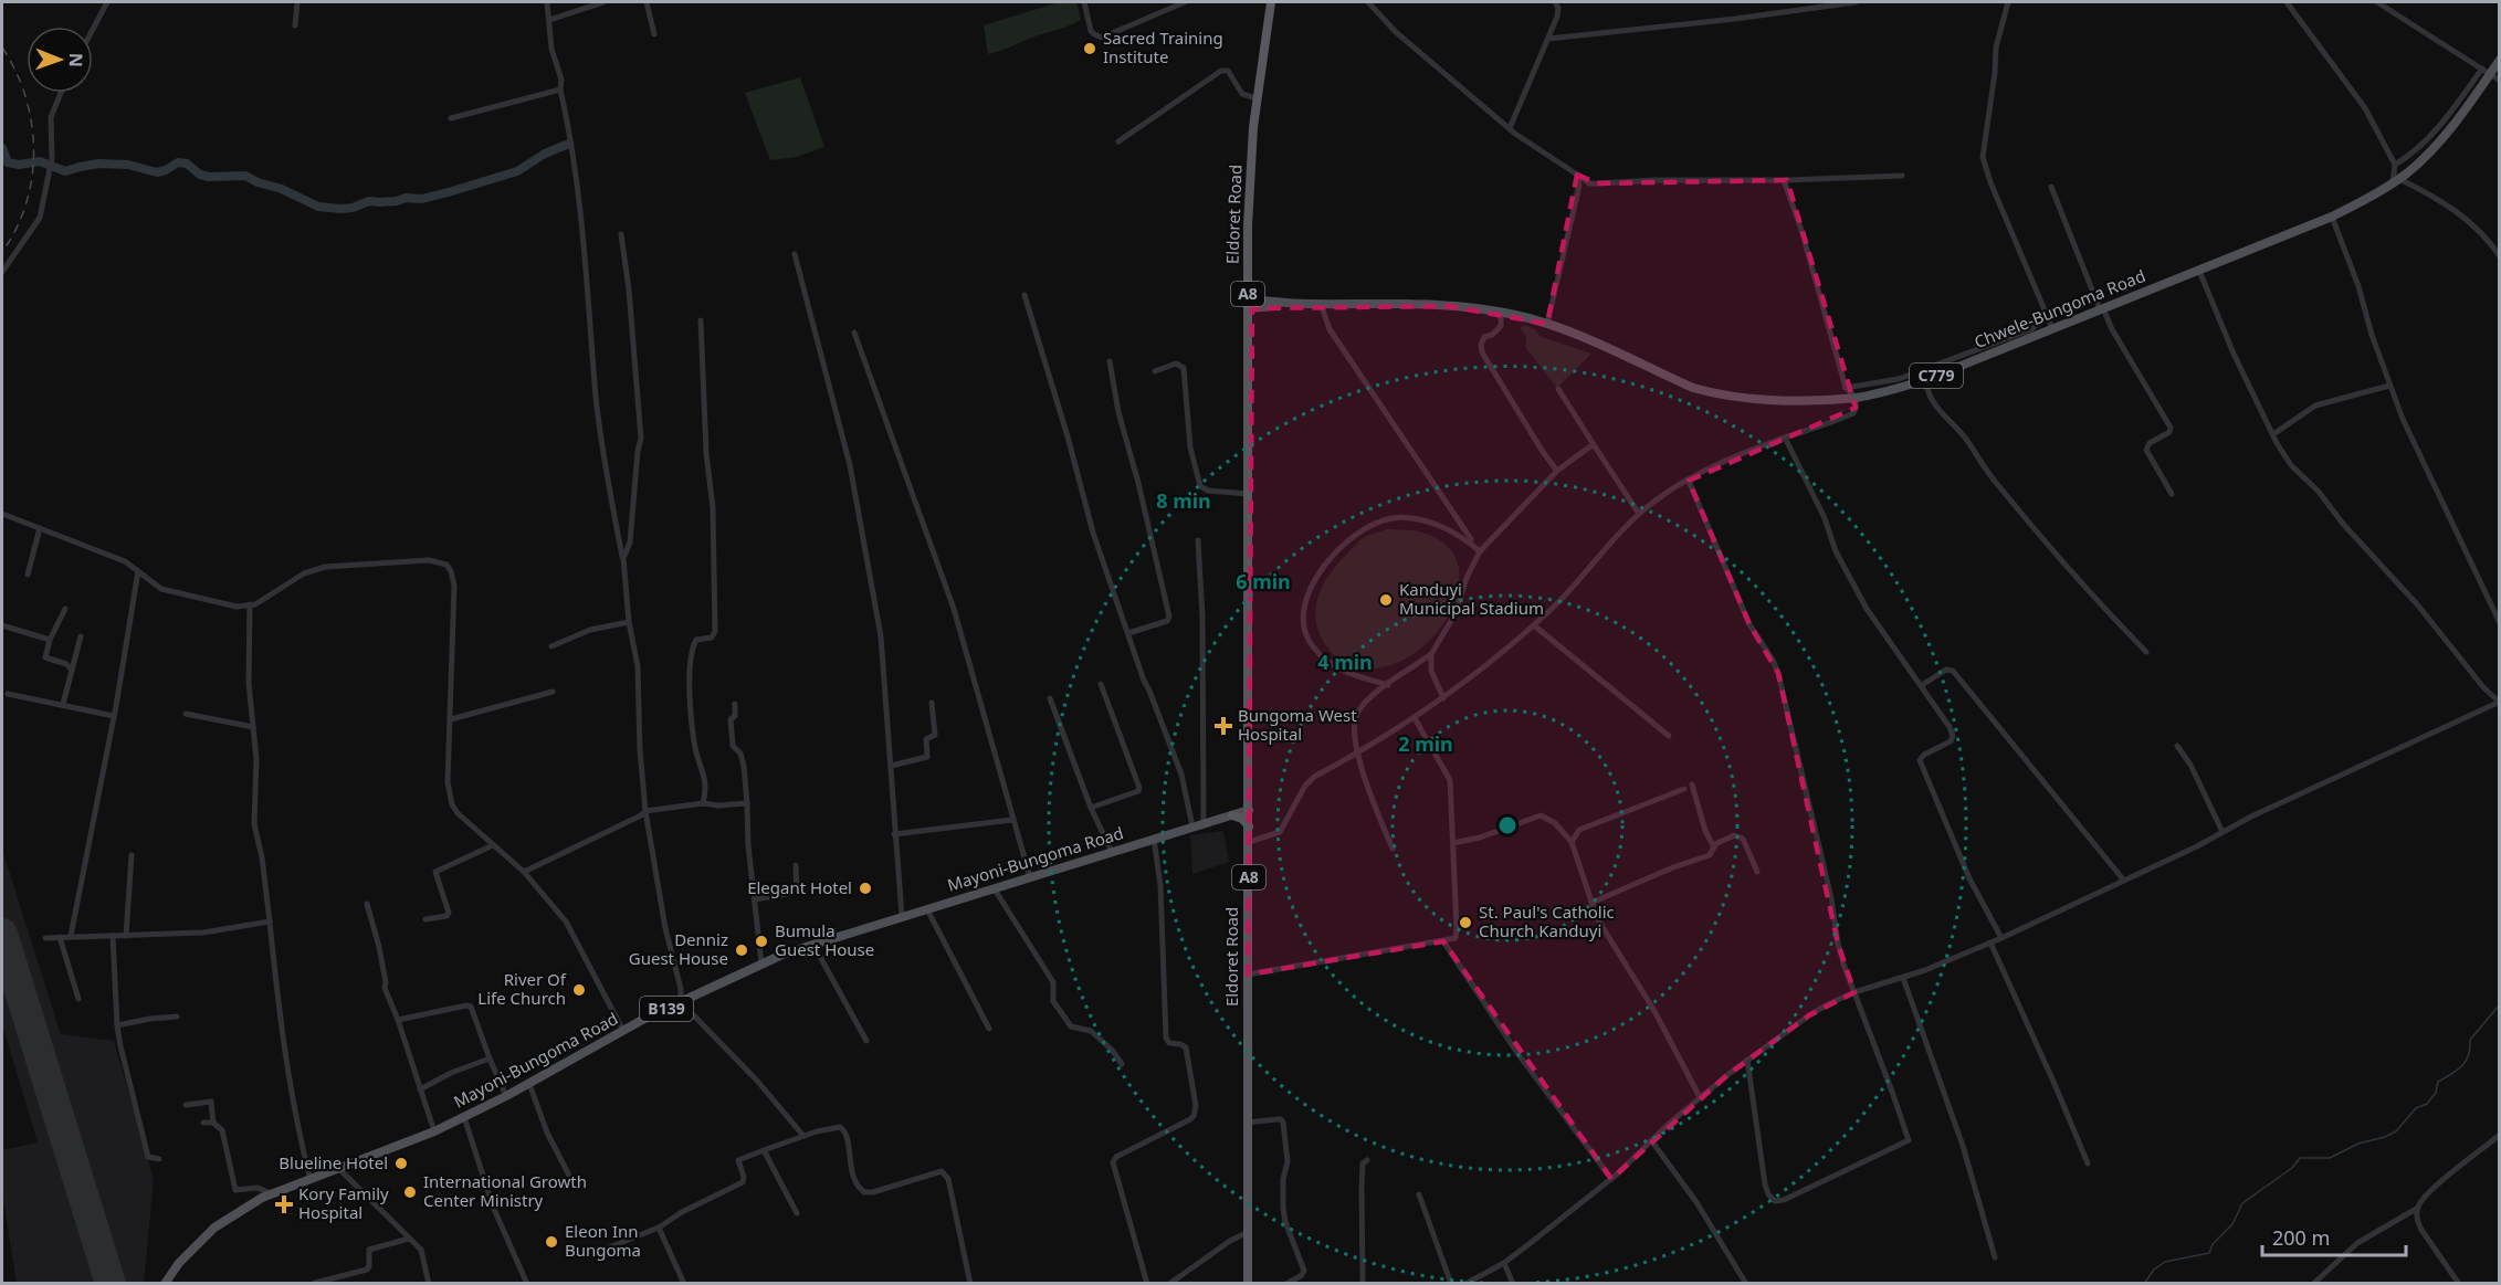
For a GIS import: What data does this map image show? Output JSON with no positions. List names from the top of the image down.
{
  "streets": {
    "highway": ["Eldoret Road", "A8"],
    "main road": [
      "Chwele-Bungoma Road",
      "C779",
      "Mayoni-Bungoma Road",
      "B139"
    ]
  },
  "crossings": [
    ["Eldoret Road", "Chwele-Bungoma Road"]
  ],
  "places": {
    "other": [
      "Sacred Training Institute",
      "Kanduyi Municipal Stadium",
      "Elegant Hotel",
      "St. Paul's Catholic Church Kanduyi",
      "Bumula Guest House",
      "Denniz Guest House",
      "River Of Life Church",
      "Blueline Hotel",
      "International Growth Center Ministry",
      "Eleon Inn Bungoma"
    ],
    "health": ["Bungoma West Hospital", "Kory Family Hospital"]
  },
  "scale_bar": "200 m",
  "north": "right",
  "rings": [
    "8 min",
    "6 min",
    "4 min",
    "2 min"
  ]
}
